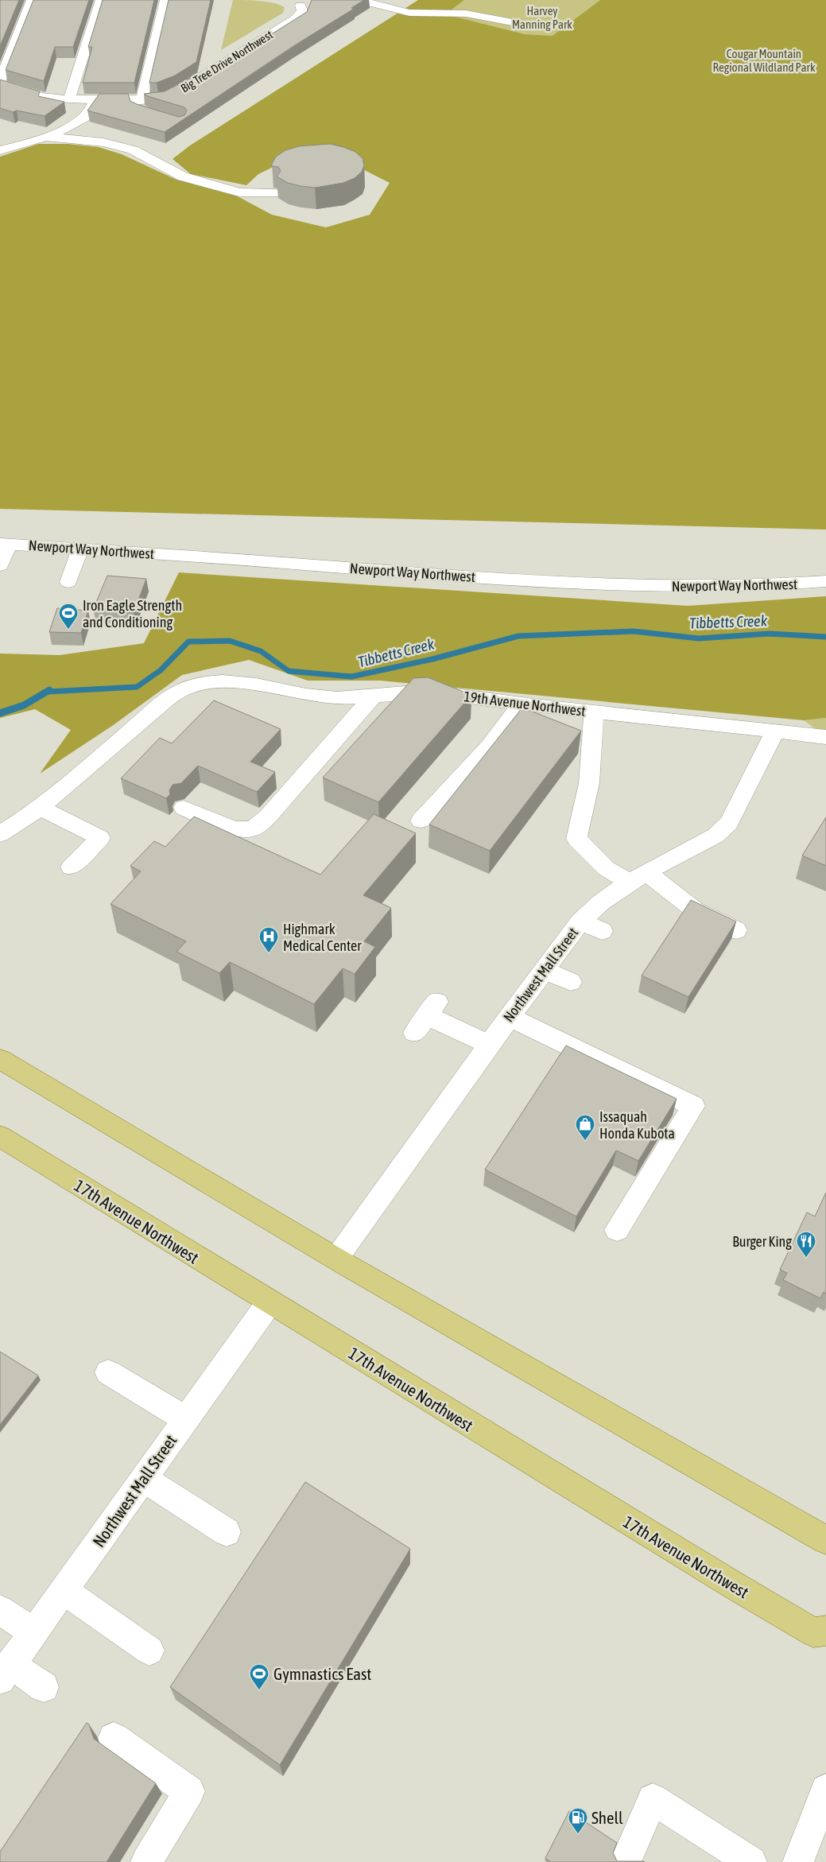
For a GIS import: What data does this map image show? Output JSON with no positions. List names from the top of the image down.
{
  "streets": {
    "main road": ["17th Avenue Northwest"],
    "street": [
      "Big Tree Drive Northwest",
      "Newport Way Northwest",
      "19th Avenue Northwest",
      "Northwest Mall Street"
    ]
  },
  "crossings": [
    ["19th Avenue Northwest", "Northwest Mall Street"],
    ["Northwest Mall Street", "17th Avenue Northwest"]
  ],
  "water": ["Tibbetts Creek"],
  "parks": ["Harvey Manning Park", "Cougar Mountain Regional Wildland Park"],
  "places": {
    "sports": ["Iron Eagle Strength and Conditioning", "Gymnastics East"],
    "hospital": ["Highmark Medical Center"],
    "shop": ["Issaquah Honda Kubota"],
    "restaurant": ["Burger King"],
    "fuel station": ["Shell"]
  }
}
